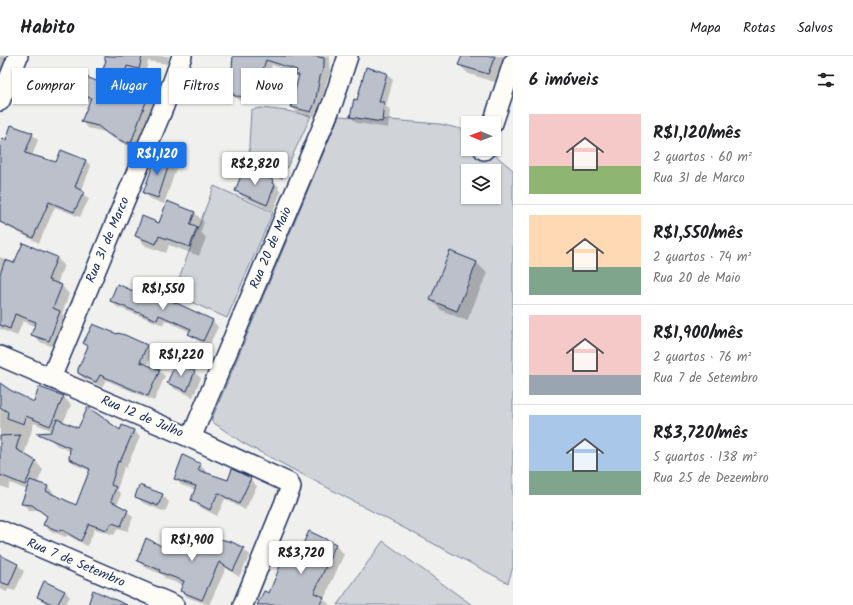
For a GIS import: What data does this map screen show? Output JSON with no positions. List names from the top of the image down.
{
  "streets": {
    "street": [
      "Rua 31 de Marco",
      "Rua 20 de Maio",
      "Rua 12 de Julho",
      "Rua 7 de Setembro"
    ]
  },
  "crossings": [
    ["Rua 31 de Marco", "Rua 12 de Julho"],
    ["Rua 20 de Maio", "Rua 12 de Julho"]
  ],
  "north": "left",
  "page": {
    "header": "Habito",
    "nav": ["Mapa", "Rotas", "Salvos"],
    "heading": "6 imóveis",
    "chip": [
      "Comprar",
      "Alugar",
      "Filtros",
      "Novo"
    ],
    "list": [
      {
        "name": "R$1,120/mês",
        "note": "2 quartos · 60 m² · Rua 31 de Marco"
      },
      {
        "name": "R$1,550/mês",
        "note": "2 quartos · 74 m² · Rua 20 de Maio"
      },
      {
        "name": "R$1,900/mês",
        "note": "2 quartos · 76 m² · Rua 7 de Setembro"
      },
      {
        "name": "R$3,720/mês",
        "note": "5 quartos · 138 m² · Rua 25 de Dezembro"
      }
    ],
    "price": [
      "R$1,120",
      "R$2,820",
      "R$1,550",
      "R$1,220",
      "R$1,900",
      "R$3,720"
    ]
  }
}
